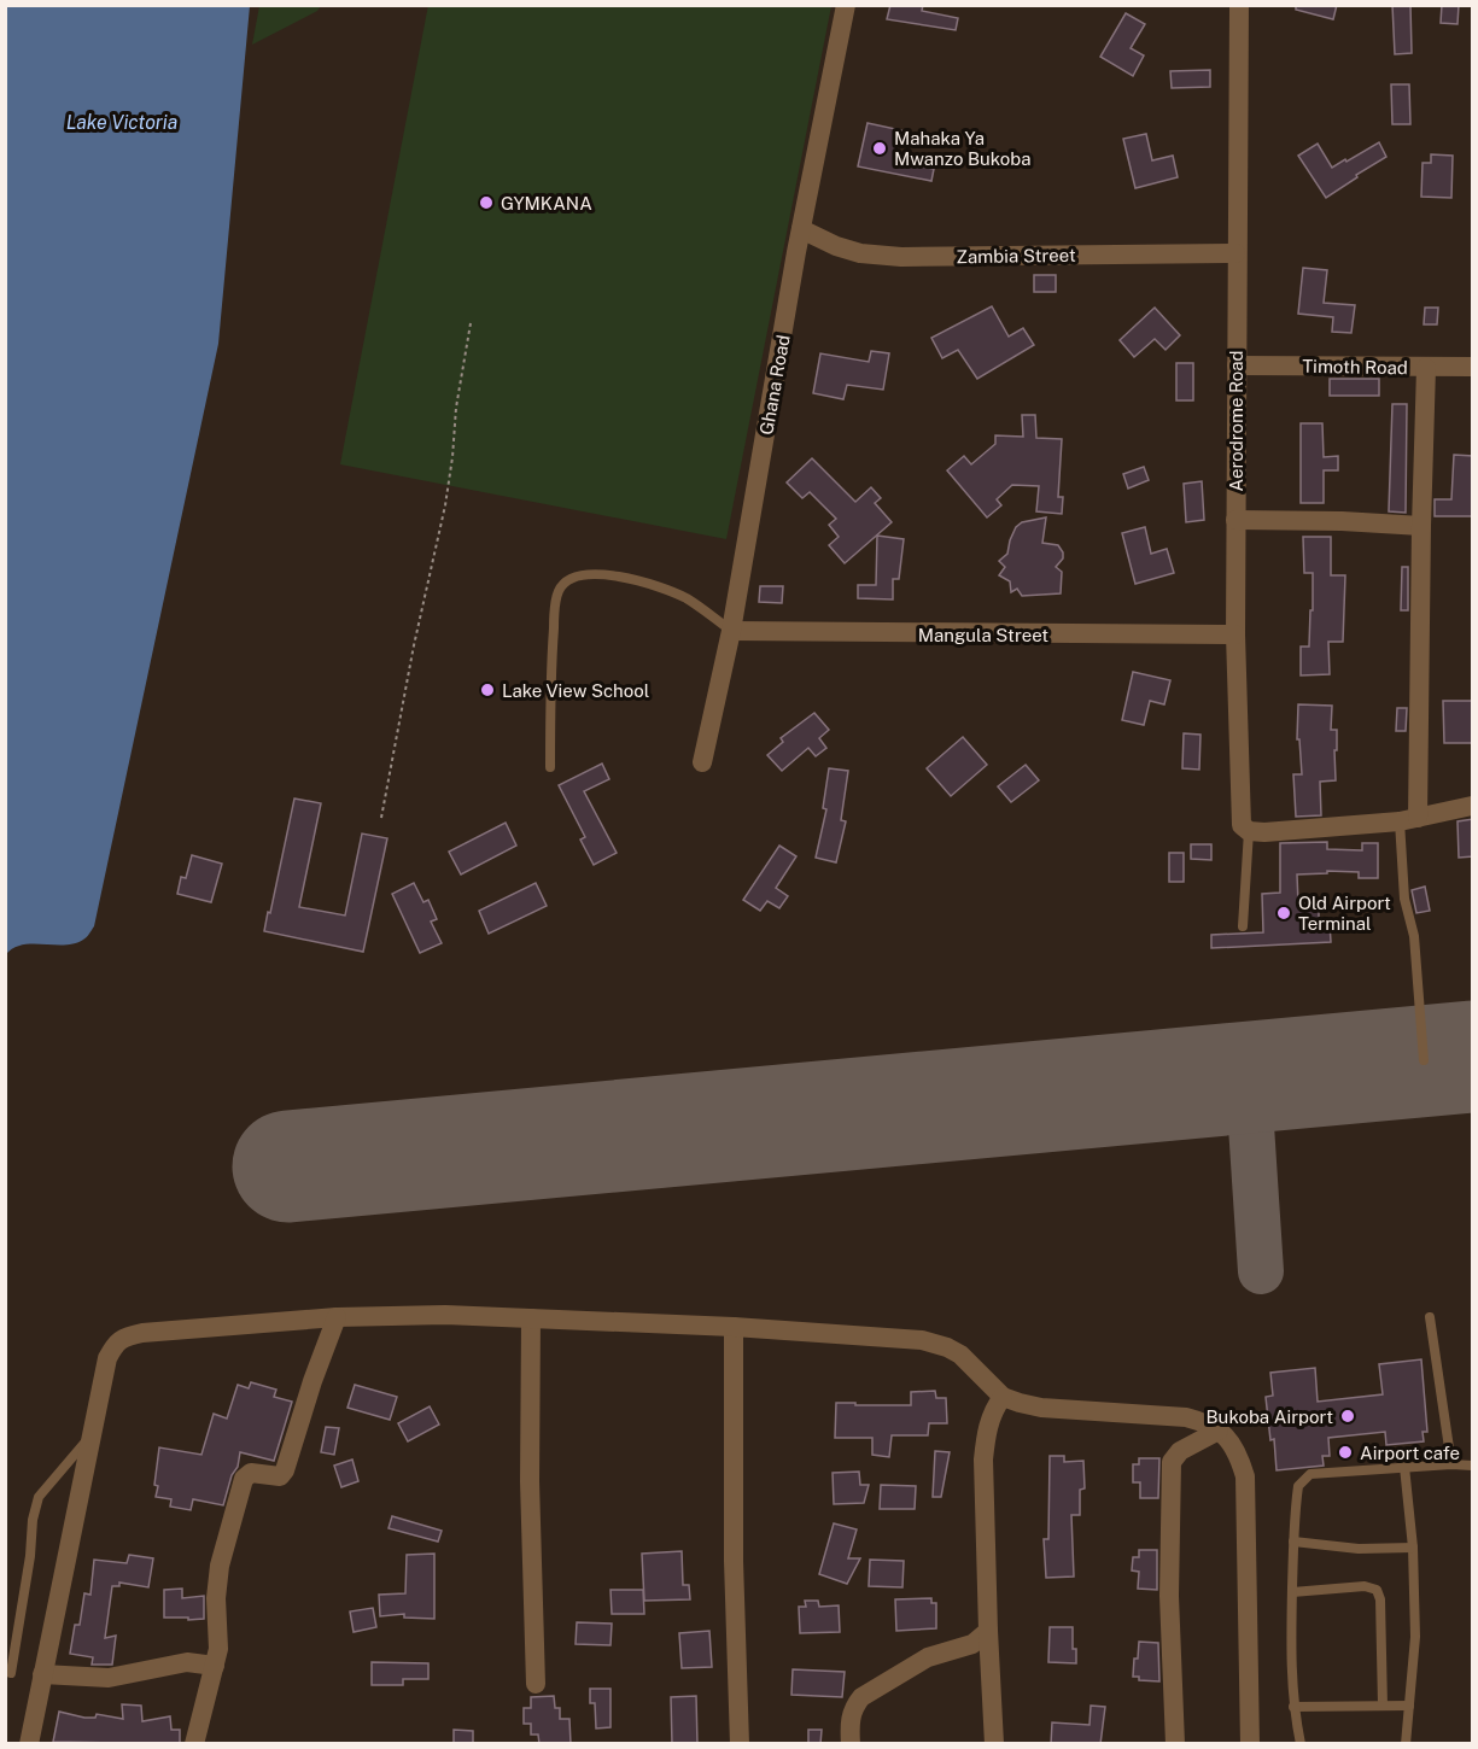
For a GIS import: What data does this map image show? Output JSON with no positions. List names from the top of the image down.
{
  "streets": {
    "street": [
      "Zambia Street",
      "Timoth Road",
      "Ghana Road",
      "Aerodrome Road",
      "Mangula Street"
    ]
  },
  "crossings": [
    ["Zambia Street", "Ghana Road"],
    ["Zambia Street", "Aerodrome Road"],
    ["Timoth Road", "Aerodrome Road"],
    ["Ghana Road", "Mangula Street"],
    ["Aerodrome Road", "Mangula Street"]
  ],
  "water": ["Lake Victoria"],
  "places": [
    "Mahaka Ya Mwanzo Bukoba",
    "GYMKANA",
    "Lake View School",
    "Old Airport Terminal",
    "Bukoba Airport",
    "Airport cafe"
  ]
}
